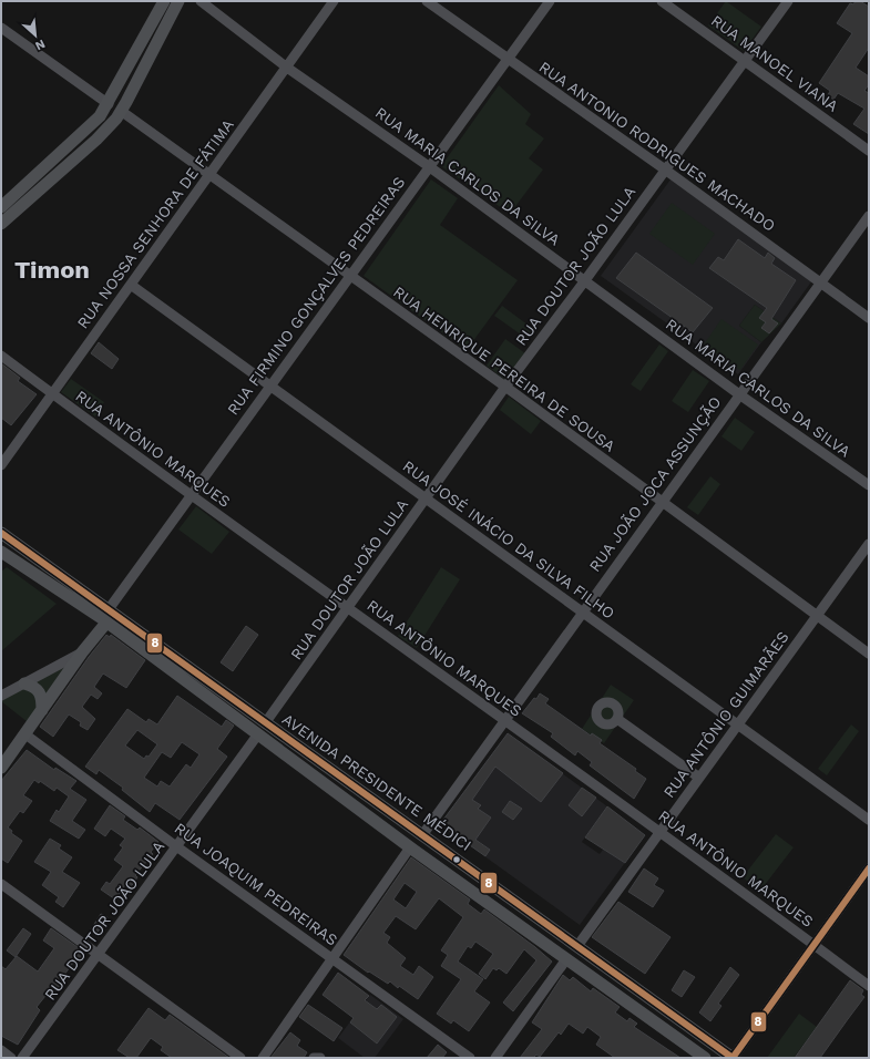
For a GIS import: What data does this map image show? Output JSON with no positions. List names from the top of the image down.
{
  "streets": {
    "main road": ["AVENIDA PRESIDENTE MÉDICI"],
    "street": [
      "RUA MANOEL VIANA",
      "RUA ANTONIO RODRIGUES MACHADO",
      "RUA MARIA CARLOS DA SILVA",
      "RUA NOSSA SENHORA DE FÁTIMA",
      "RUA DOUTOR JOÃO LULA",
      "RUA FIRMINO GONÇALVES PEDREIRAS",
      "RUA HENRIQUE PEREIRA DE SOUSA",
      "RUA ANTÔNIO MARQUES",
      "RUA JOÃO JOCA ASSUNÇÃO",
      "RUA JOSÉ INÁCIO DA SILVA FILHO",
      "RUA ANTÔNIO GUIMARÃES",
      "RUA JOAQUIM PEDREIRAS"
    ]
  },
  "crossings": [
    ["RUA MANOEL VIANA", "RUA DOUTOR JOÃO LULA"],
    ["RUA ANTONIO RODRIGUES MACHADO", "RUA DOUTOR JOÃO LULA"],
    ["RUA ANTONIO RODRIGUES MACHADO", "RUA FIRMINO GONÇALVES PEDREIRAS"],
    ["RUA ANTONIO RODRIGUES MACHADO", "RUA JOÃO JOCA ASSUNÇÃO"],
    ["RUA MARIA CARLOS DA SILVA", "RUA NOSSA SENHORA DE FÁTIMA"],
    ["RUA MARIA CARLOS DA SILVA", "RUA DOUTOR JOÃO LULA"],
    ["RUA MARIA CARLOS DA SILVA", "RUA FIRMINO GONÇALVES PEDREIRAS"],
    ["RUA MARIA CARLOS DA SILVA", "RUA JOÃO JOCA ASSUNÇÃO"],
    ["RUA NOSSA SENHORA DE FÁTIMA", "RUA HENRIQUE PEREIRA DE SOUSA"],
    ["RUA NOSSA SENHORA DE FÁTIMA", "RUA ANTÔNIO MARQUES"],
    ["RUA NOSSA SENHORA DE FÁTIMA", "RUA JOSÉ INÁCIO DA SILVA FILHO"],
    ["RUA DOUTOR JOÃO LULA", "RUA HENRIQUE PEREIRA DE SOUSA"],
    ["RUA DOUTOR JOÃO LULA", "RUA ANTÔNIO MARQUES"],
    ["RUA DOUTOR JOÃO LULA", "RUA JOSÉ INÁCIO DA SILVA FILHO"],
    ["RUA DOUTOR JOÃO LULA", "AVENIDA PRESIDENTE MÉDICI"],
    ["RUA DOUTOR JOÃO LULA", "RUA JOAQUIM PEDREIRAS"],
    ["RUA FIRMINO GONÇALVES PEDREIRAS", "RUA HENRIQUE PEREIRA DE SOUSA"],
    ["RUA FIRMINO GONÇALVES PEDREIRAS", "RUA ANTÔNIO MARQUES"],
    ["RUA FIRMINO GONÇALVES PEDREIRAS", "RUA JOSÉ INÁCIO DA SILVA FILHO"],
    ["RUA FIRMINO GONÇALVES PEDREIRAS", "AVENIDA PRESIDENTE MÉDICI"],
    ["RUA HENRIQUE PEREIRA DE SOUSA", "RUA JOÃO JOCA ASSUNÇÃO"],
    ["RUA HENRIQUE PEREIRA DE SOUSA", "RUA ANTÔNIO GUIMARÃES"],
    ["RUA ANTÔNIO MARQUES", "RUA JOÃO JOCA ASSUNÇÃO"],
    ["RUA ANTÔNIO MARQUES", "RUA ANTÔNIO GUIMARÃES"],
    ["RUA JOÃO JOCA ASSUNÇÃO", "RUA JOSÉ INÁCIO DA SILVA FILHO"],
    ["RUA JOÃO JOCA ASSUNÇÃO", "AVENIDA PRESIDENTE MÉDICI"],
    ["RUA JOSÉ INÁCIO DA SILVA FILHO", "RUA ANTÔNIO GUIMARÃES"],
    ["RUA ANTÔNIO GUIMARÃES", "AVENIDA PRESIDENTE MÉDICI"]
  ],
  "districts": ["Timon"],
  "lines": ["transit line 8"],
  "north": "bottom right"
}
